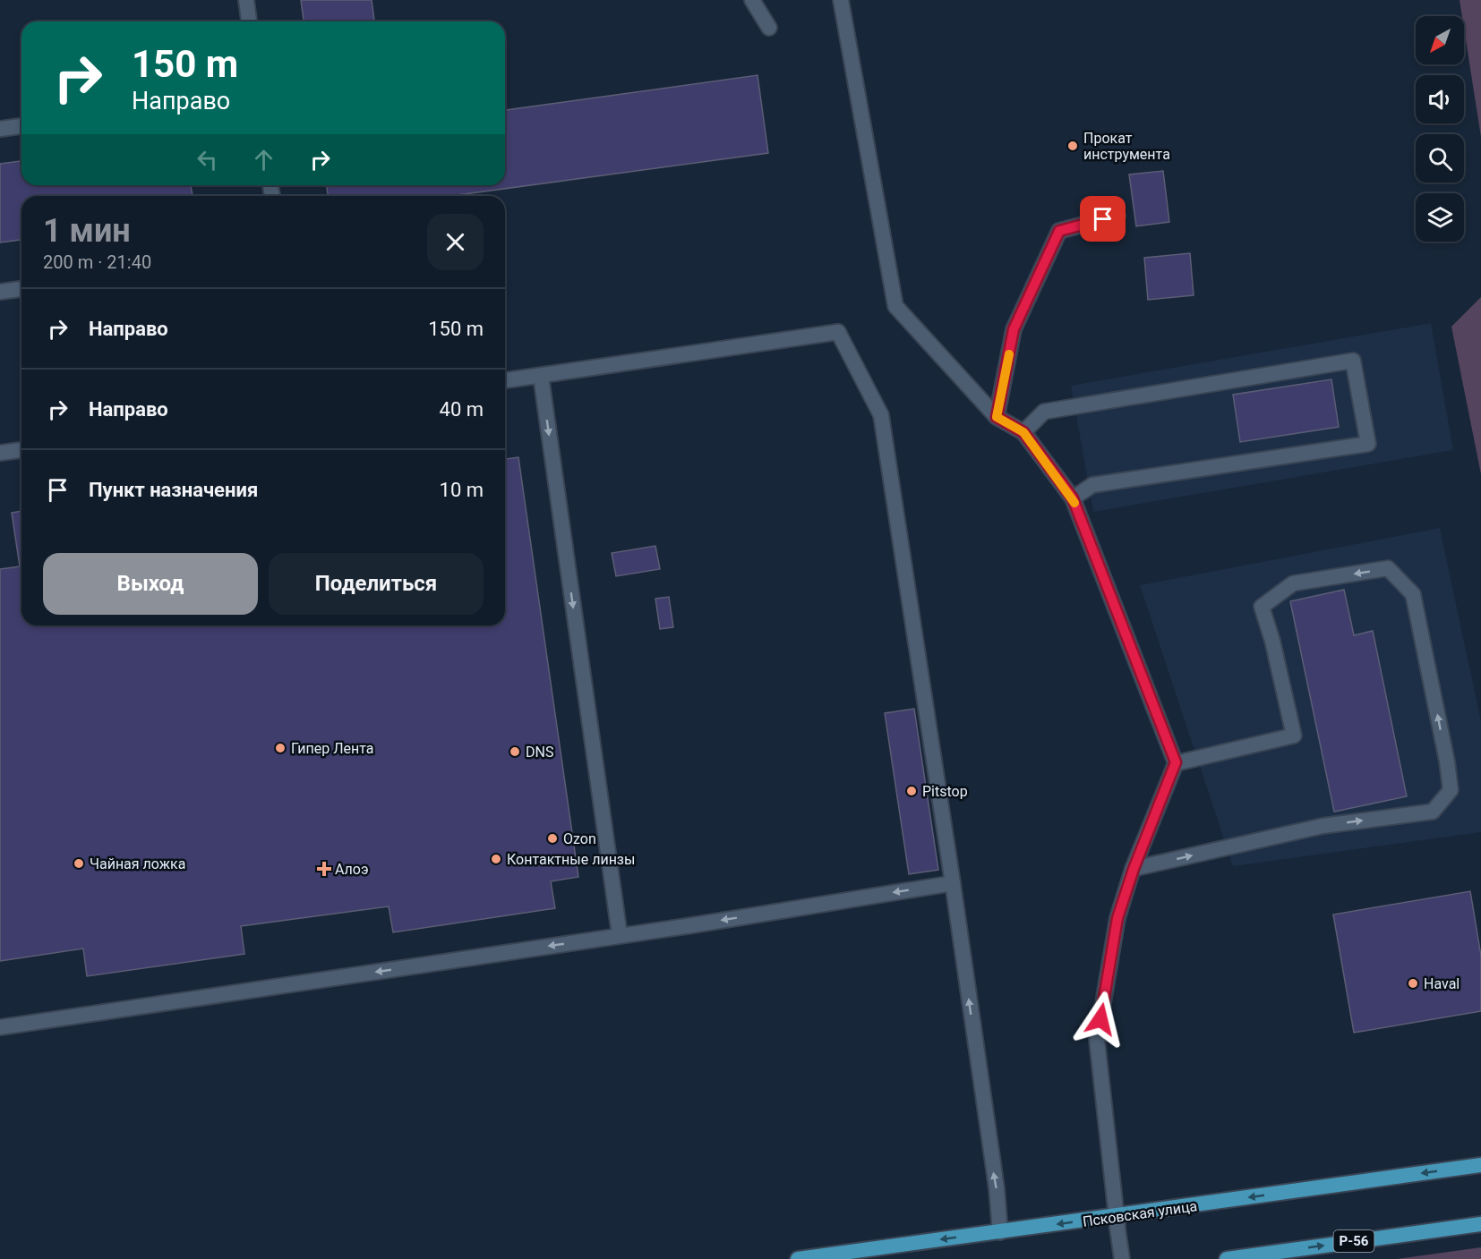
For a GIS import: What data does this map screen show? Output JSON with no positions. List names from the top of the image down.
{
  "streets": {
    "main road": ["Псковская улица", "Р-56"]
  },
  "places": {
    "other": [
      "Прокат инструмента",
      "Гипер Лента",
      "DNS",
      "Pitstop",
      "Ozon",
      "Контактные линзы",
      "Чайная ложка",
      "Haval"
    ],
    "health": ["Алоэ"]
  },
  "north": "bottom left",
  "page": {
    "turn": ["150 m", "Направо"],
    "heading": ["1 мин", "200 m · 21:40"],
    "list": [
      {
        "name": "Направо",
        "value": "150 m"
      },
      {
        "name": "Направо",
        "value": "40 m"
      },
      {
        "name": "Пункт назначения",
        "value": "10 m"
      }
    ],
    "buttons": ["Выход", "Поделиться"]
  }
}
